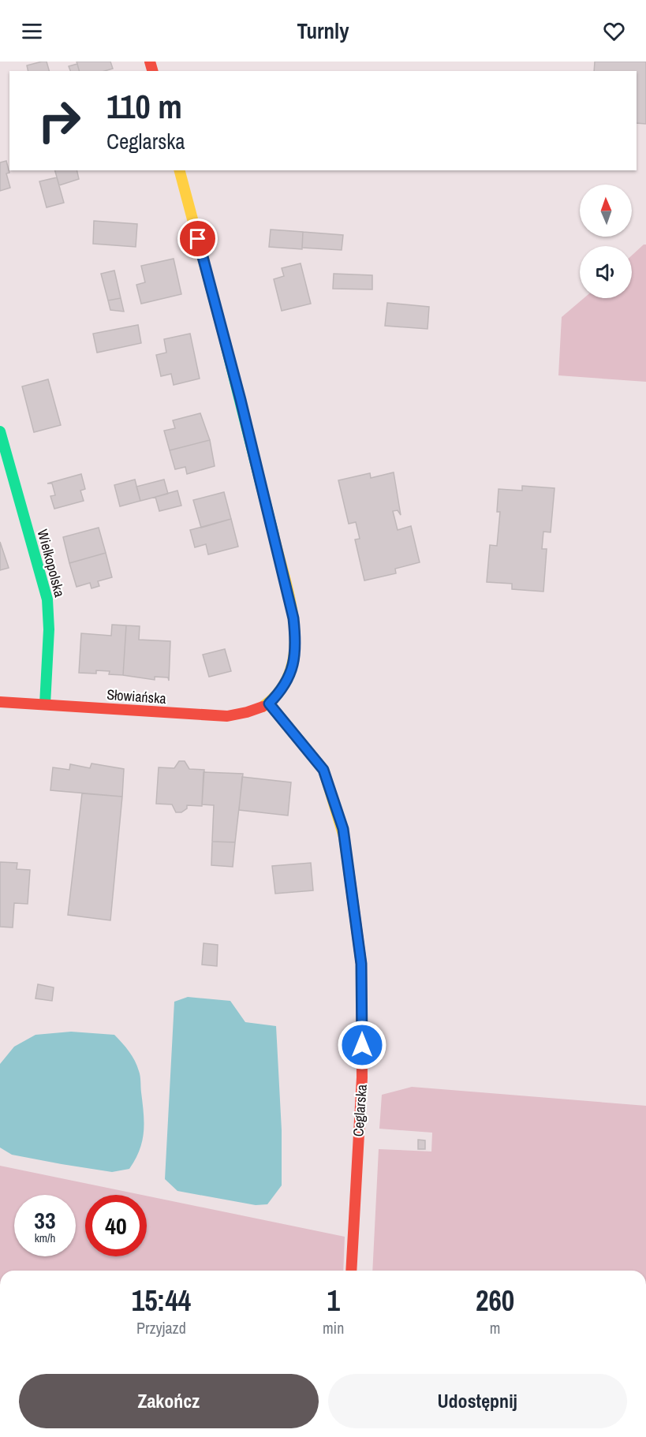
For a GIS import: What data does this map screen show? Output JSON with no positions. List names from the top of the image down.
{
  "streets": {
    "street": ["Wielkopolska", "Słowiańska", "Ceglarska"]
  },
  "crossings": [
    ["Wielkopolska", "Słowiańska"],
    ["Słowiańska", "Ceglarska"]
  ],
  "north": "top",
  "page": {
    "header": "Turnly",
    "turn": ["110 m", "Ceglarska"],
    "speed": "33 km/h",
    "limit": "40",
    "eta": [
      "15:44",
      "Przyjazd",
      "1",
      "min",
      "260",
      "m"
    ],
    "buttons": ["Zakończ", "Udostępnij"]
  }
}
